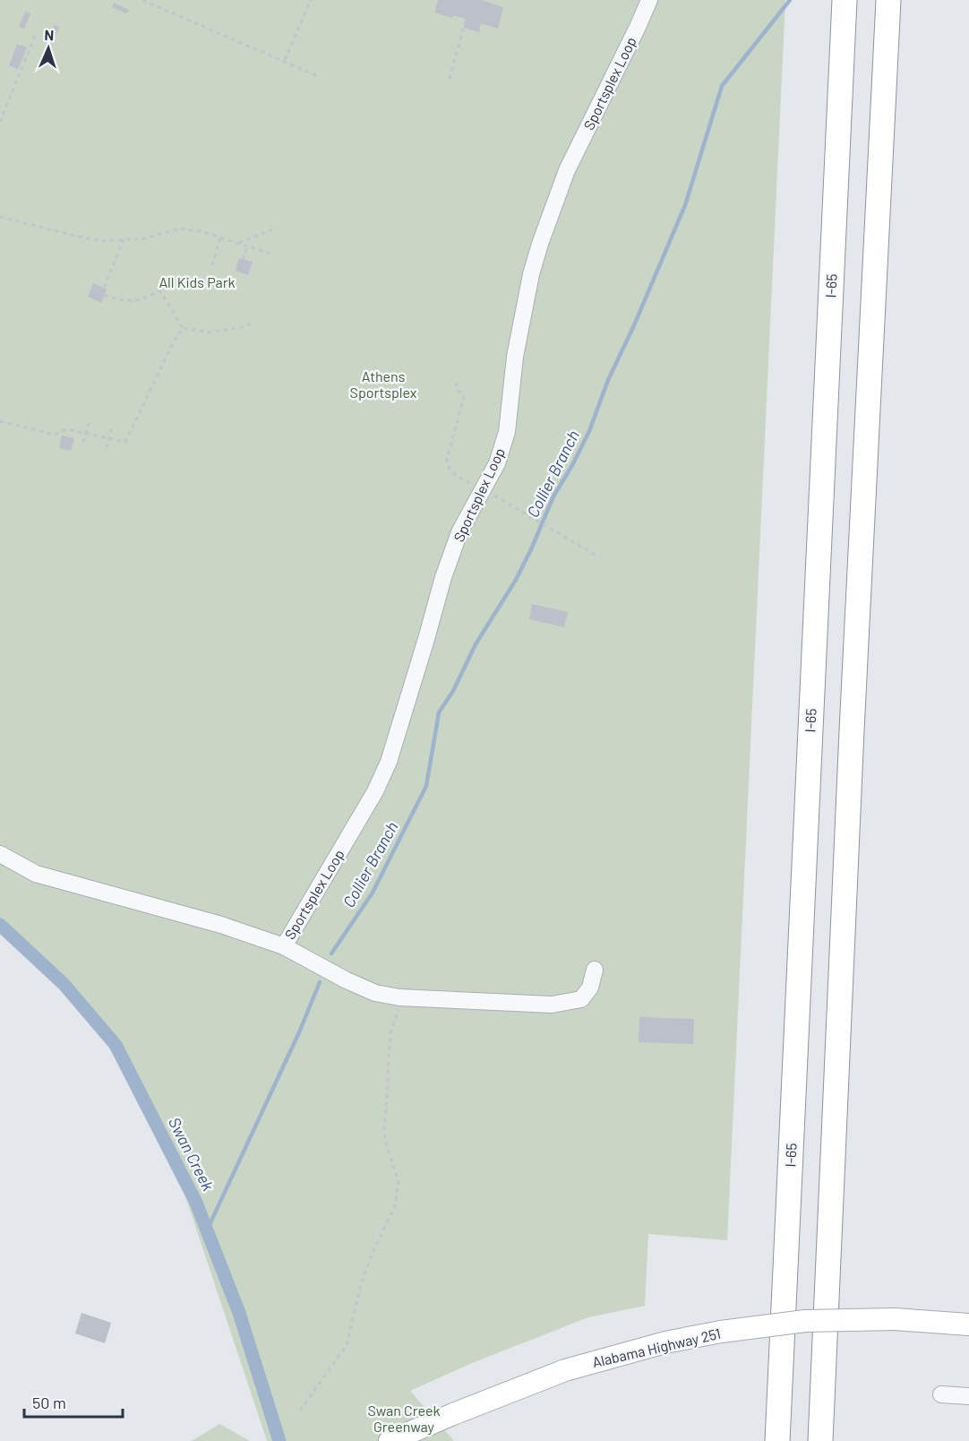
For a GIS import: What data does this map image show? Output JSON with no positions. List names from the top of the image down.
{
  "streets": {
    "highway": ["I-65"],
    "main road": ["Alabama Highway 251"],
    "street": ["Sportsplex Loop"]
  },
  "water": ["Collier Branch", "Swan Creek"],
  "parks": ["All Kids Park", "Athens Sportsplex", "Swan Creek Greenway"],
  "scale_bar": "50 m",
  "north": "top"
}
